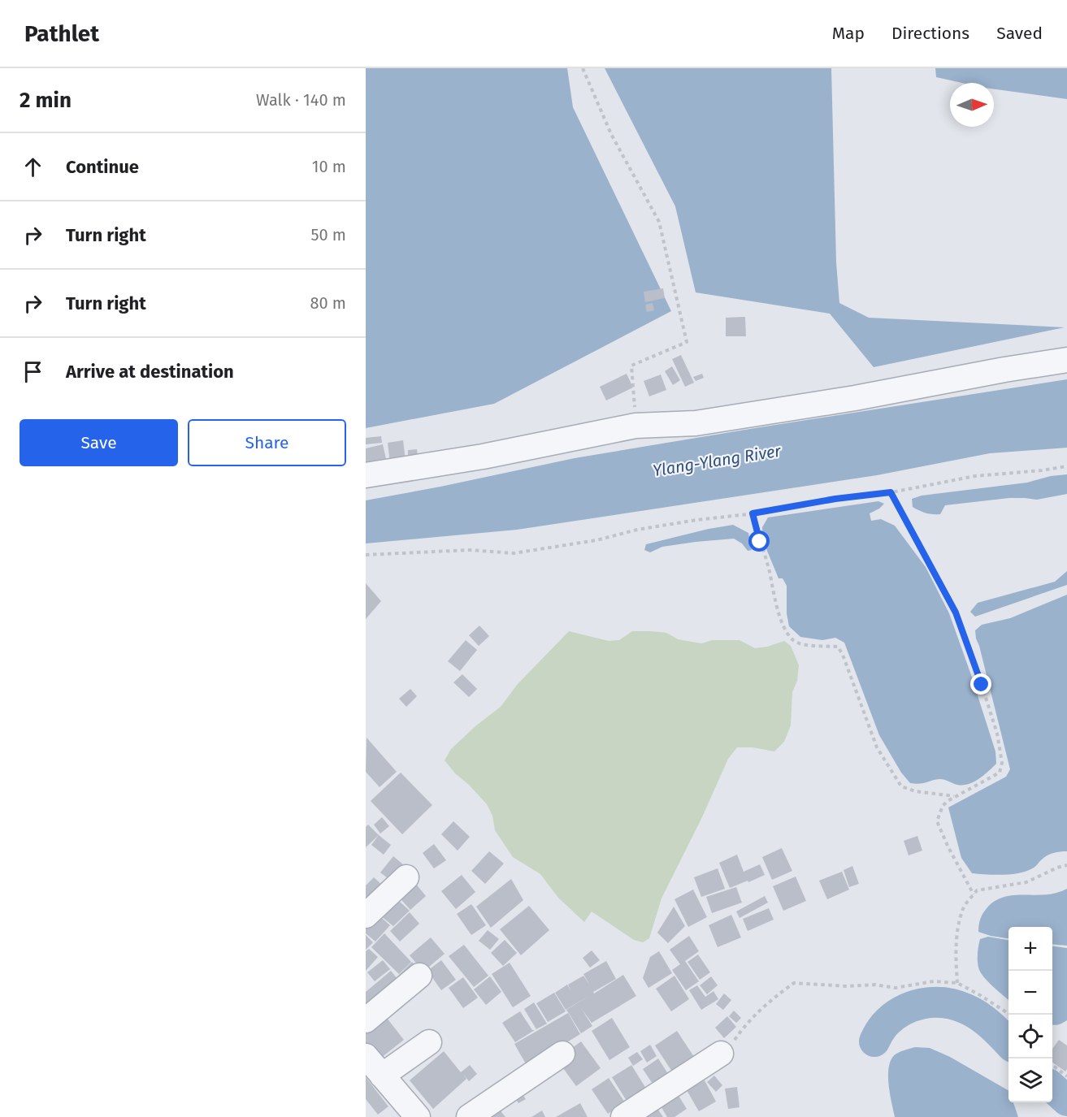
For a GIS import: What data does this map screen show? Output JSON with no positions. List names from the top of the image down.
{
  "water": ["Ylang-Ylang River"],
  "north": "right",
  "page": {
    "header": "Pathlet",
    "nav": ["Map", "Directions", "Saved"],
    "heading": ["2 min", "Walk · 140 m"],
    "list": [
      ["Continue", "10 m"],
      ["Turn right", "50 m"],
      ["Turn right", "80 m"],
      "Arrive at destination"
    ],
    "buttons": ["Save", "Share"],
    "map_buttons": ["+", "−"]
  }
}
